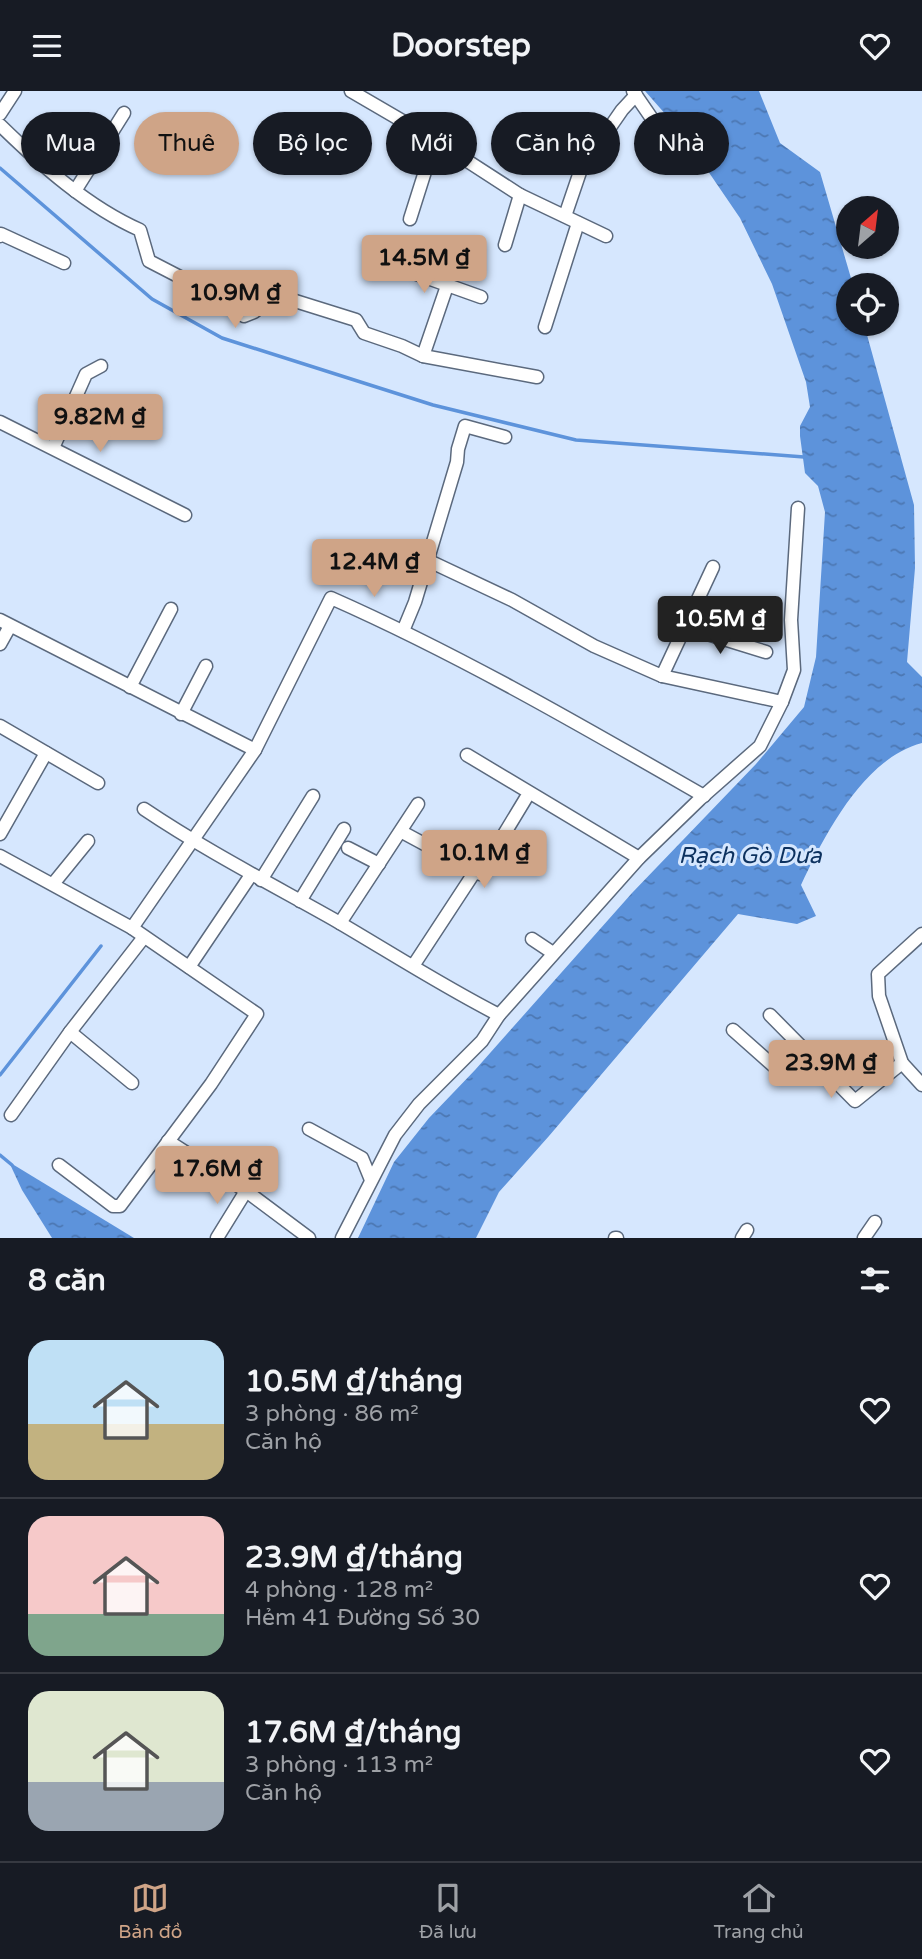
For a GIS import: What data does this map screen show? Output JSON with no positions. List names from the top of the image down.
{
  "water": ["Rạch Gò Dưa"],
  "north": "top right",
  "page": {
    "header": "Doorstep",
    "chip": [
      "Mua",
      "Thuê",
      "Bộ lọc",
      "Mới",
      "Căn hộ",
      "Nhà"
    ],
    "price": [
      "14.5M ₫",
      "10.9M ₫",
      "9.82M ₫",
      "12.4M ₫",
      "10.5M ₫",
      "10.1M ₫",
      "23.9M ₫",
      "17.6M ₫"
    ],
    "heading": "8 căn",
    "list": [
      {
        "name": "10.5M ₫/tháng",
        "note": "3 phòng · 86 m² · Căn hộ"
      },
      {
        "name": "23.9M ₫/tháng",
        "note": "4 phòng · 128 m² · Hẻm 41 Đường Số 30"
      },
      {
        "name": "17.6M ₫/tháng",
        "note": "3 phòng · 113 m² · Căn hộ"
      }
    ],
    "tabs": ["Bản đồ", "Đã lưu", "Trang chủ"]
  }
}
